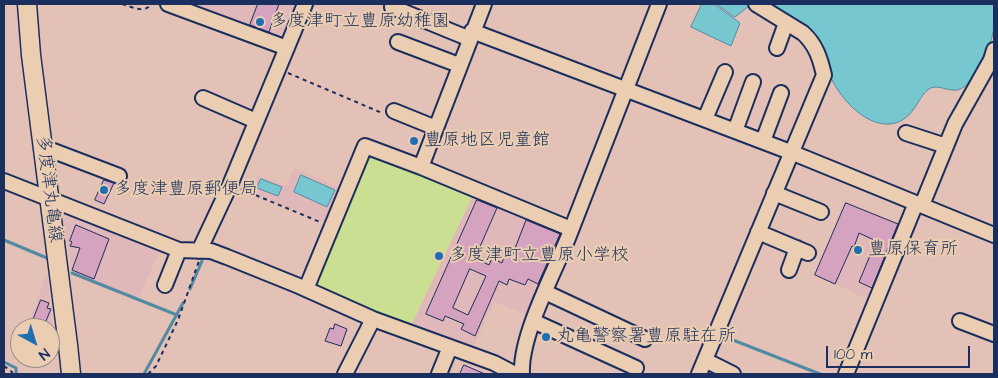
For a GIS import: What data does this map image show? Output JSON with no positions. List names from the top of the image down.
{
  "streets": {
    "main road": ["多度津丸亀線"]
  },
  "places": [
    "多度津町立豊原幼稚園",
    "豊原地区児童館",
    "多度津豊原郵便局",
    "豊原保育所",
    "多度津町立豊原小学校",
    "丸亀警察署豊原駐在所"
  ],
  "scale_bar": "100 m",
  "north": "bottom right"
}
